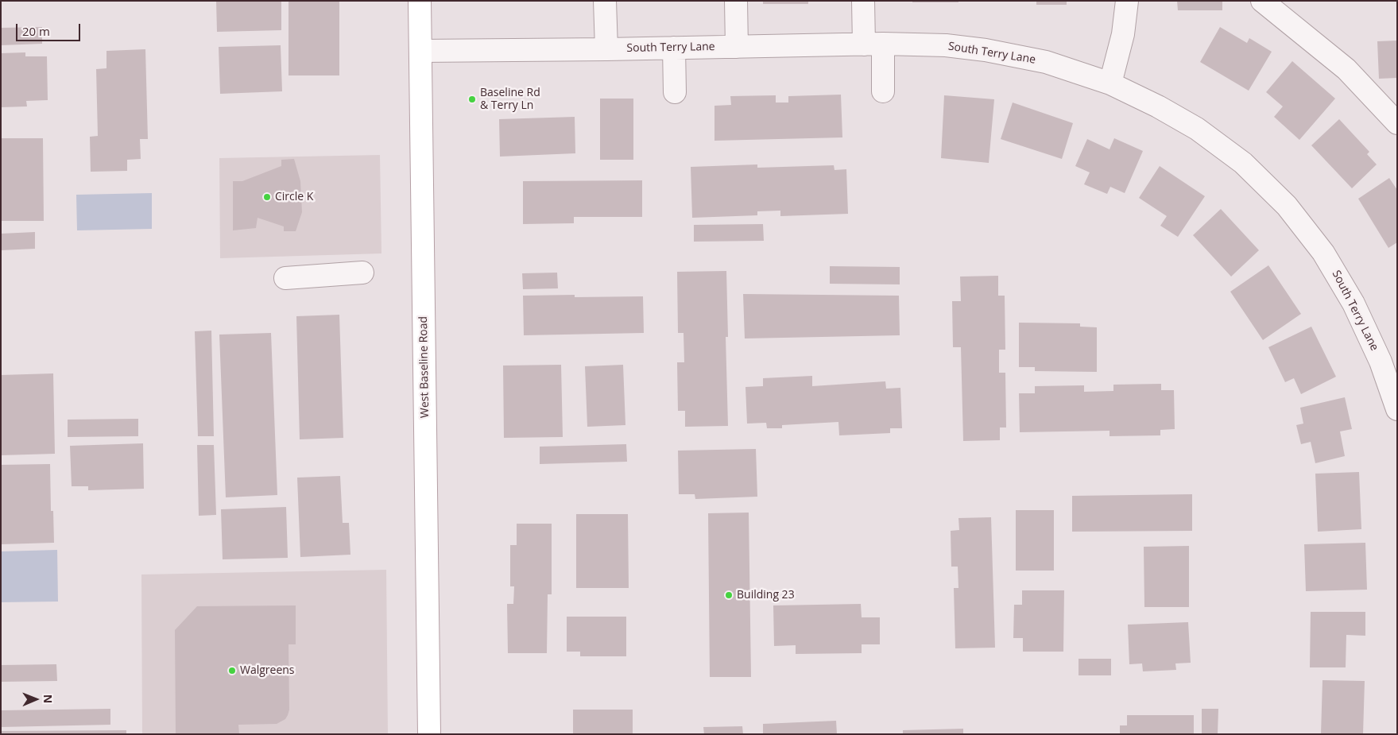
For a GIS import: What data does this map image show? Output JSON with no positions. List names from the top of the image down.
{
  "streets": {
    "main road": ["West Baseline Road"],
    "street": ["South Terry Lane"]
  },
  "crossings": [
    ["South Terry Lane", "West Baseline Road"]
  ],
  "places": [
    "Baseline Rd & Terry Ln",
    "Circle K",
    "Building 23",
    "Walgreens"
  ],
  "scale_bar": "20 m",
  "north": "right"
}
